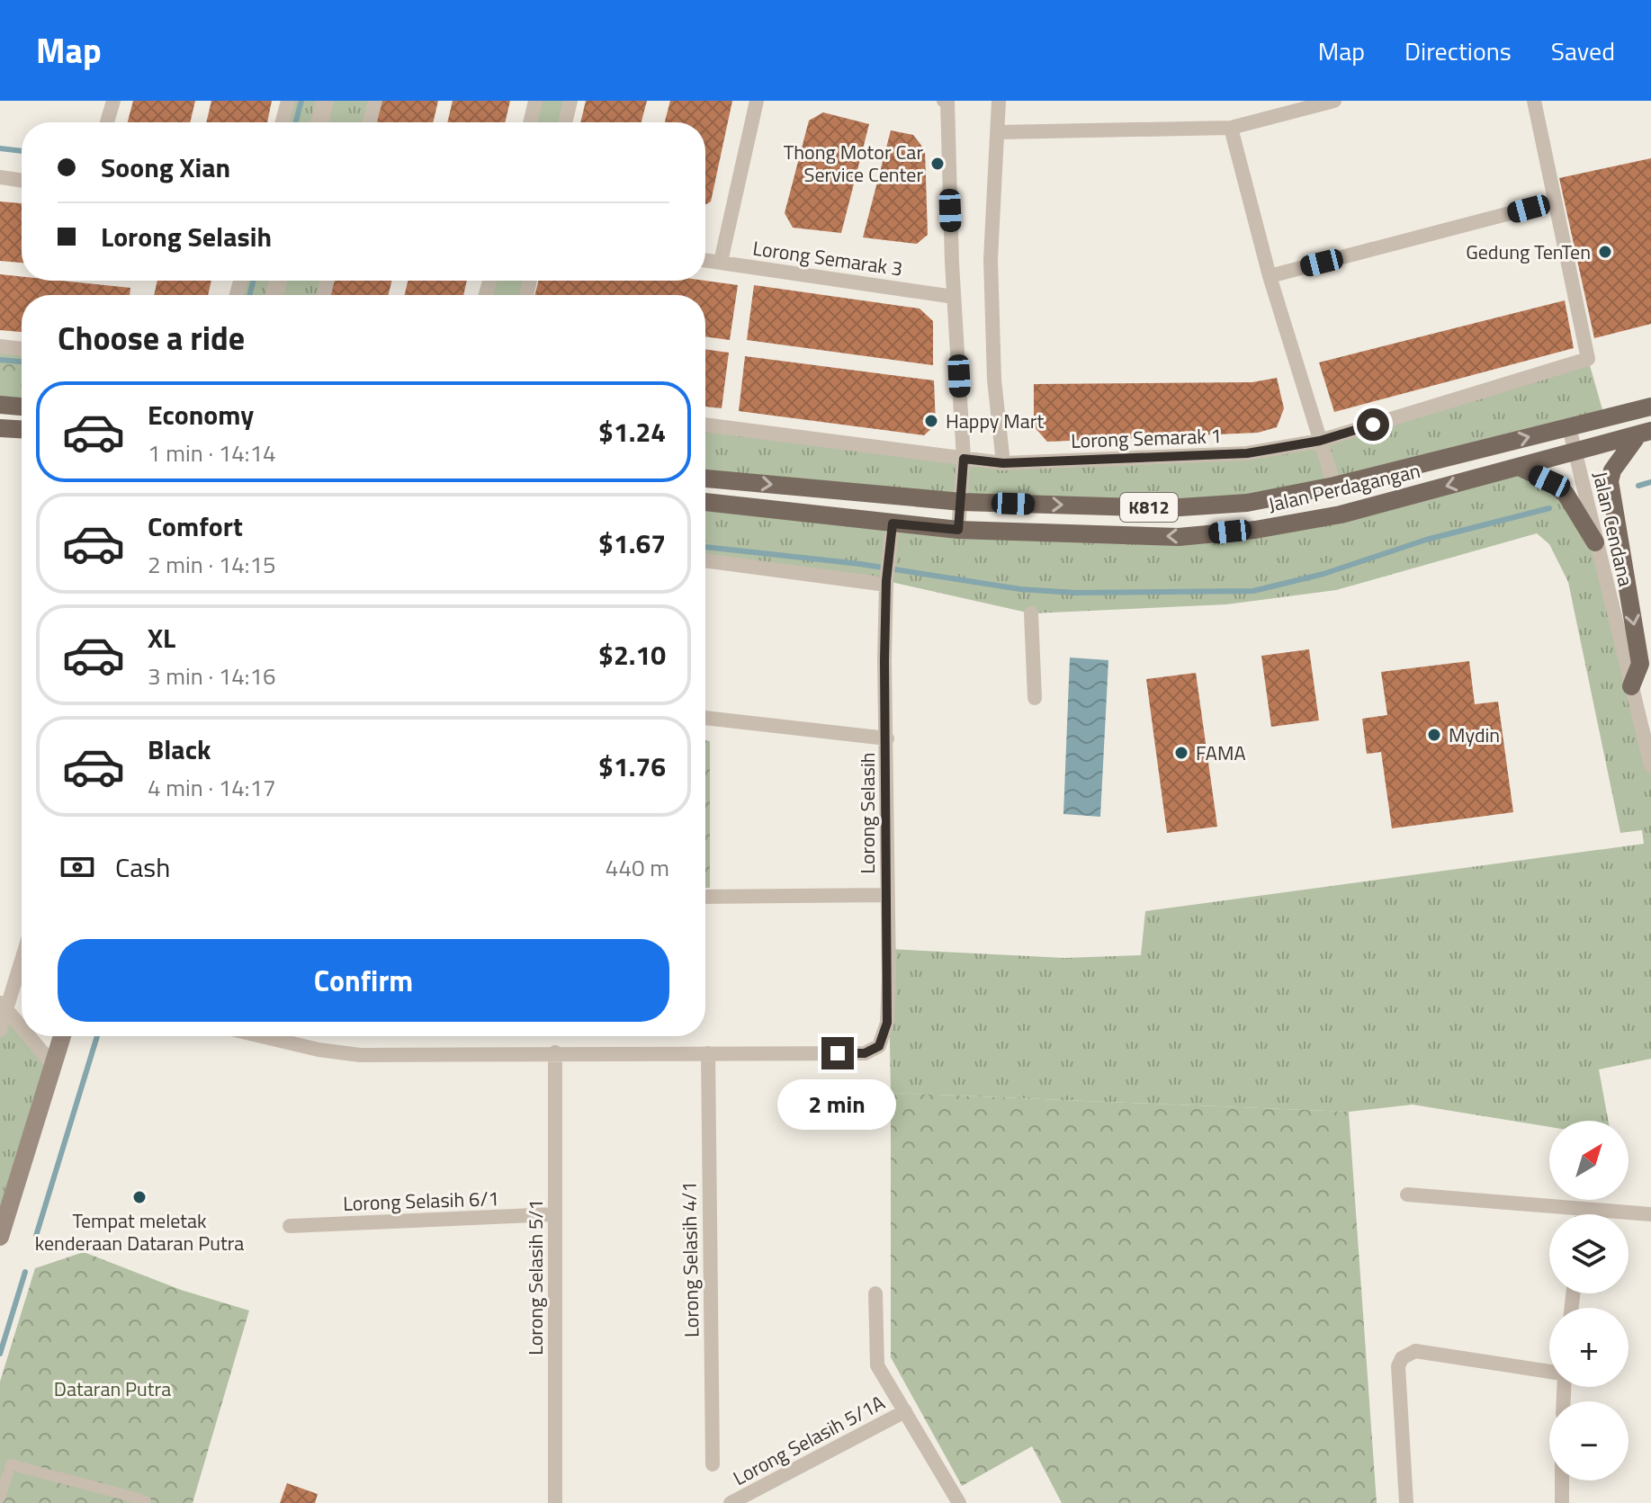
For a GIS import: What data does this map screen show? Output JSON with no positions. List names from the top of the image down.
{
  "streets": {
    "main road": ["Jalan Perdagangan", "K812"],
    "street": [
      "Lorong Semarak 3",
      "Lorong Semarak 1",
      "Jalan Cendana",
      "Lorong Selasih",
      "Lorong Selasih 6/1",
      "Lorong Selasih 4/1",
      "Lorong Selasih 5/1",
      "Lorong Selasih 5/1A"
    ]
  },
  "crossings": [
    ["Jalan Perdagangan", "Jalan Cendana"],
    ["Jalan Perdagangan", "Lorong Selasih"],
    ["Lorong Selasih", "Lorong Selasih 4/1"],
    ["Lorong Selasih", "Lorong Selasih 5/1"],
    ["Lorong Selasih 6/1", "Lorong Selasih 5/1"]
  ],
  "parks": ["Dataran Putra"],
  "places": [
    "Thong Motor Car Service Center",
    "Gedung TenTen",
    "Happy Mart",
    "Mydin",
    "FAMA",
    "Tempat meletak kenderaan Dataran Putra"
  ],
  "north": "top right",
  "page": {
    "header": "Map",
    "nav": ["Map", "Directions", "Saved"],
    "banner": ["Soong Xian", "Lorong Selasih"],
    "heading": "Choose a ride",
    "list": [
      {
        "name": "Economy",
        "note": "1 min · 14:14",
        "value": "$1.24"
      },
      {
        "name": "Comfort",
        "note": "2 min · 14:15",
        "value": "$1.67"
      },
      {
        "name": "XL",
        "note": "3 min · 14:16",
        "value": "$2.10"
      },
      {
        "name": "Black",
        "note": "4 min · 14:17",
        "value": "$1.76"
      }
    ],
    "pay": ["Cash", "440 m"],
    "buttons": "Confirm",
    "bubble": "2 min",
    "map_buttons": ["+", "−"]
  }
}
